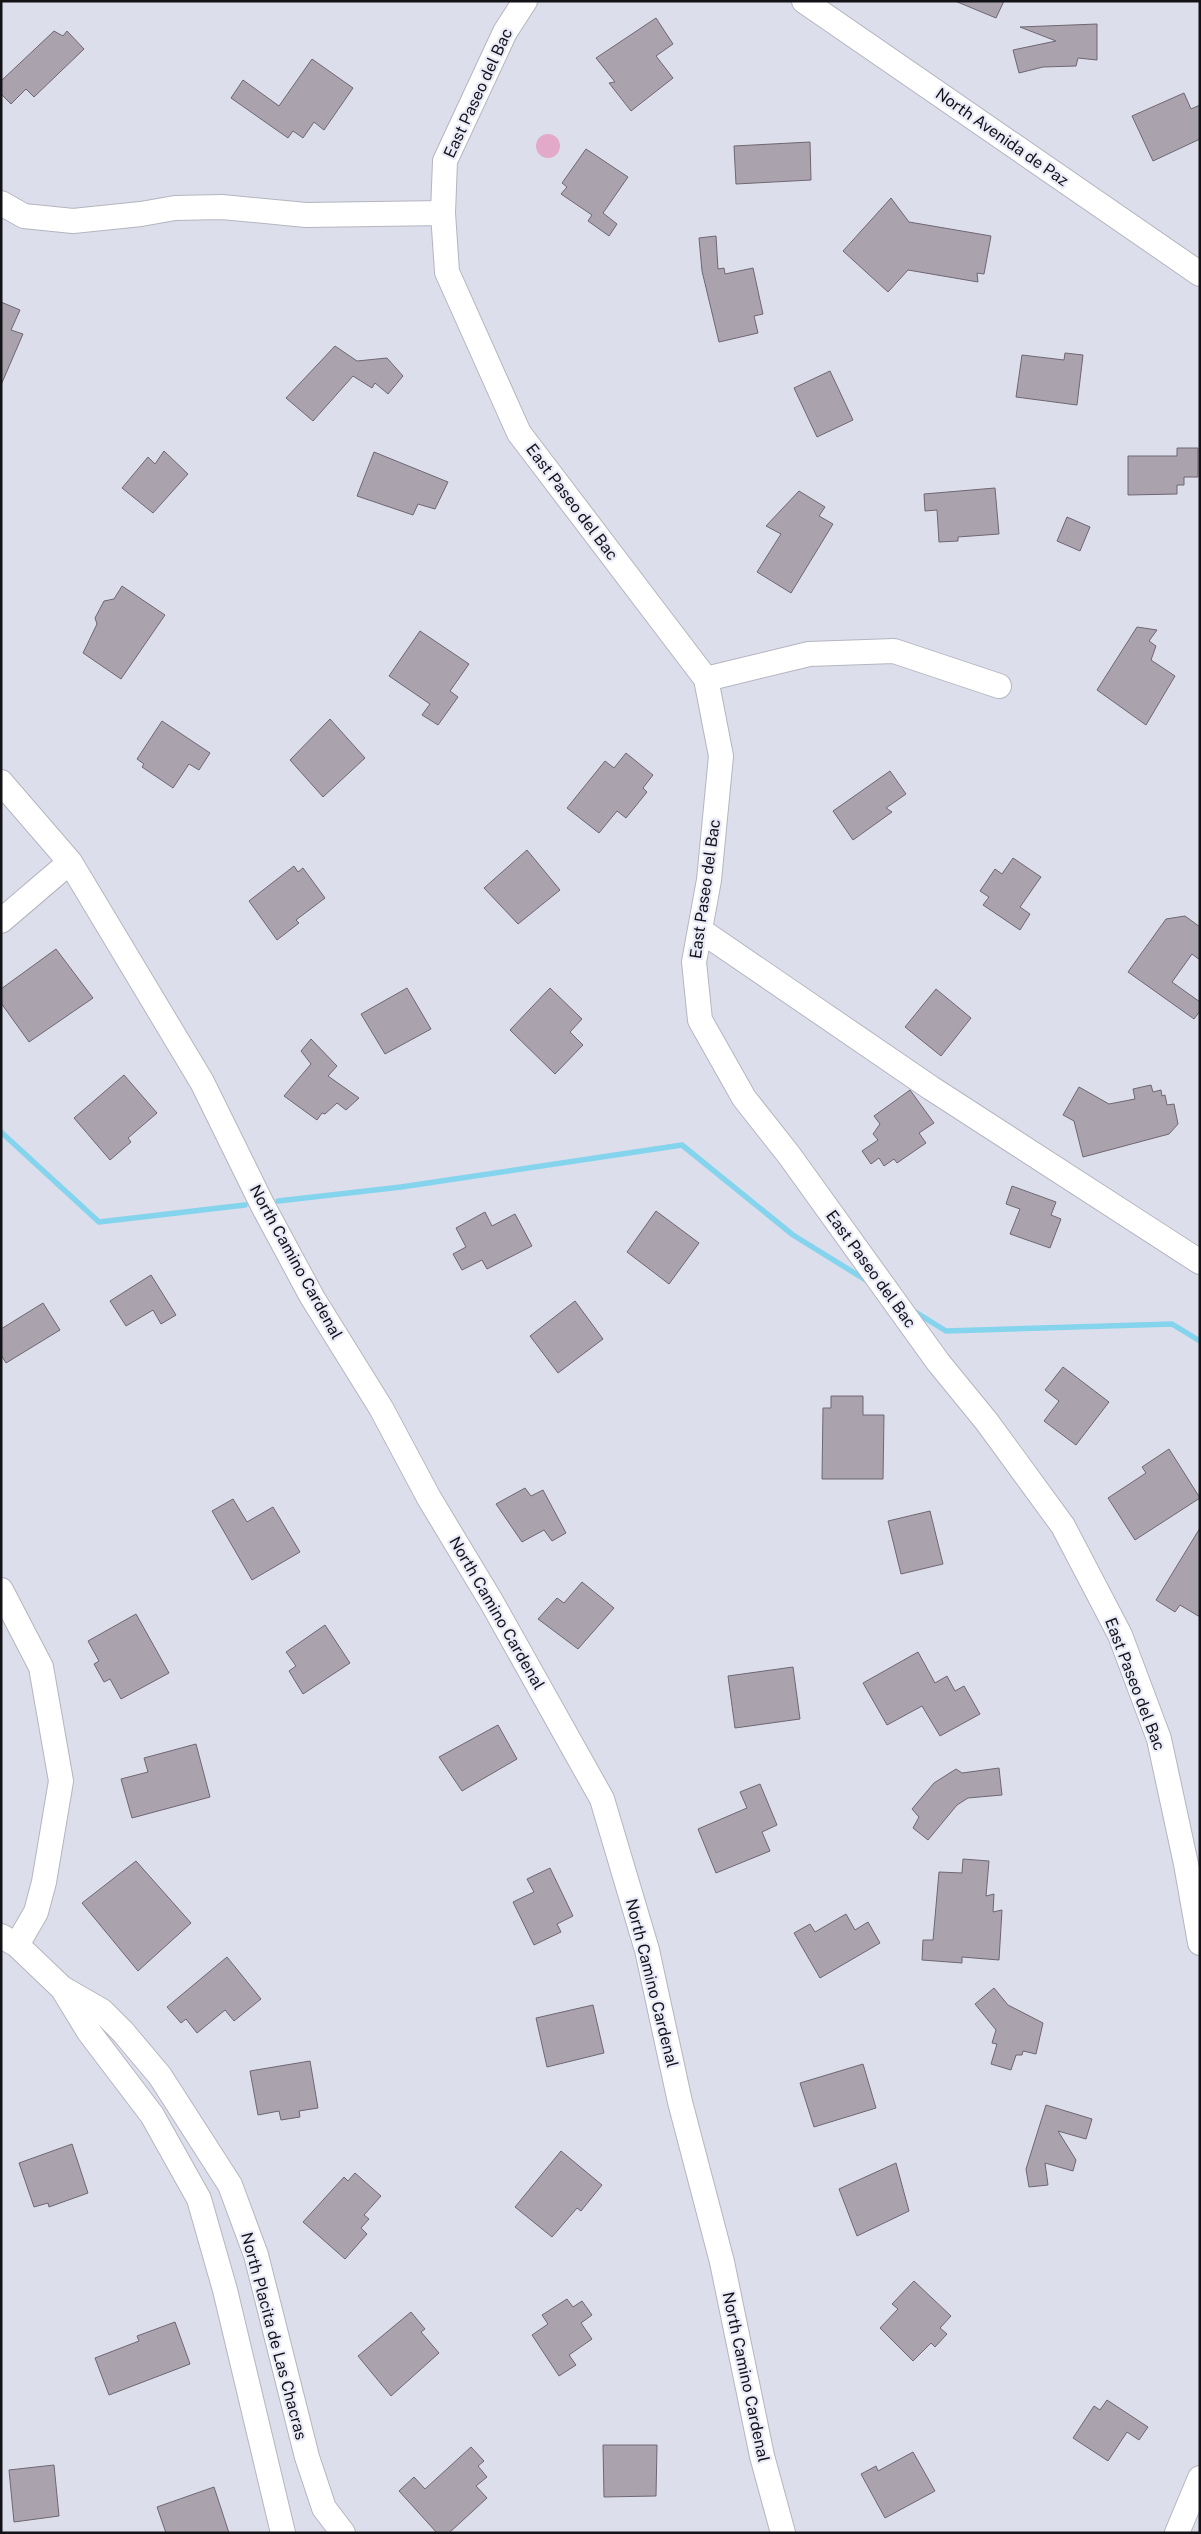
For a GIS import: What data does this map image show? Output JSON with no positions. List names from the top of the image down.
{
  "streets": {
    "street": [
      "East Paseo del Bac",
      "North Avenida de Paz",
      "North Camino Cardenal",
      "North Placita de Las Chacras"
    ]
  }
}
